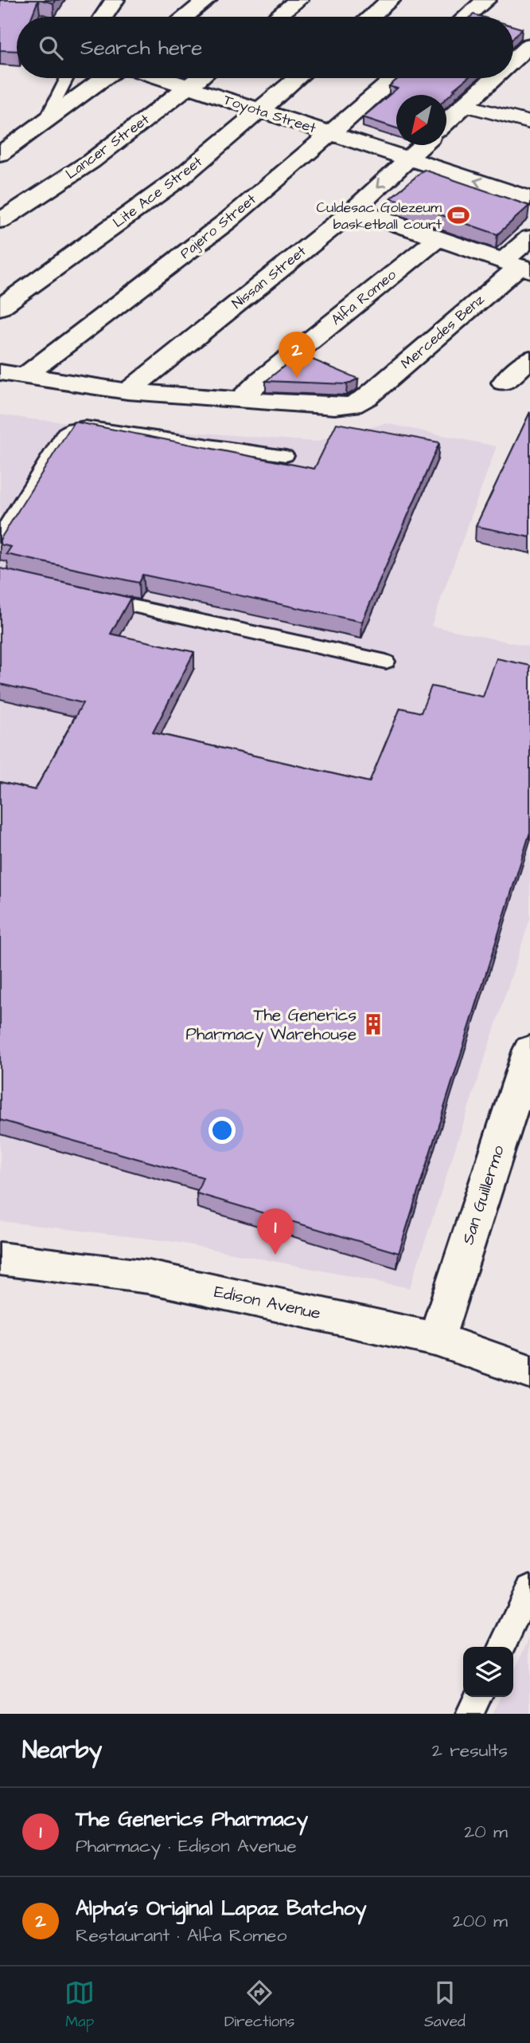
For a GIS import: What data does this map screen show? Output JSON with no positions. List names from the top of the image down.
{
  "streets": {
    "street": [
      "Toyota Street",
      "Lancer Street",
      "Lite Ace Street",
      "Pajero Street",
      "Nissan Street",
      "Alfa Romeo",
      "Mercedes Benz",
      "San Guillermo",
      "Edison Avenue"
    ]
  },
  "crossings": [
    ["Toyota Street", "Lancer Street"],
    ["Toyota Street", "Lite Ace Street"],
    ["Toyota Street", "Pajero Street"],
    ["Toyota Street", "Nissan Street"],
    ["Alfa Romeo", "Mercedes Benz"],
    ["San Guillermo", "Edison Avenue"]
  ],
  "places": {
    "sports": ["Culdesac Golezeum basketball court"],
    "building": ["The Generics Pharmacy Warehouse"]
  },
  "north": "bottom left",
  "page": {
    "search": "Search here",
    "pins": ["2", "1"],
    "heading": ["Nearby", "2 results"],
    "list": [
      {
        "mark": "1",
        "name": "The Generics Pharmacy",
        "note": "Pharmacy · Edison Avenue",
        "value": "20 m"
      },
      {
        "mark": "2",
        "name": "Alpha's Original Lapaz Batchoy",
        "note": "Restaurant · Alfa Romeo",
        "value": "200 m"
      }
    ],
    "nav": ["Map", "Directions", "Saved"]
  }
}
